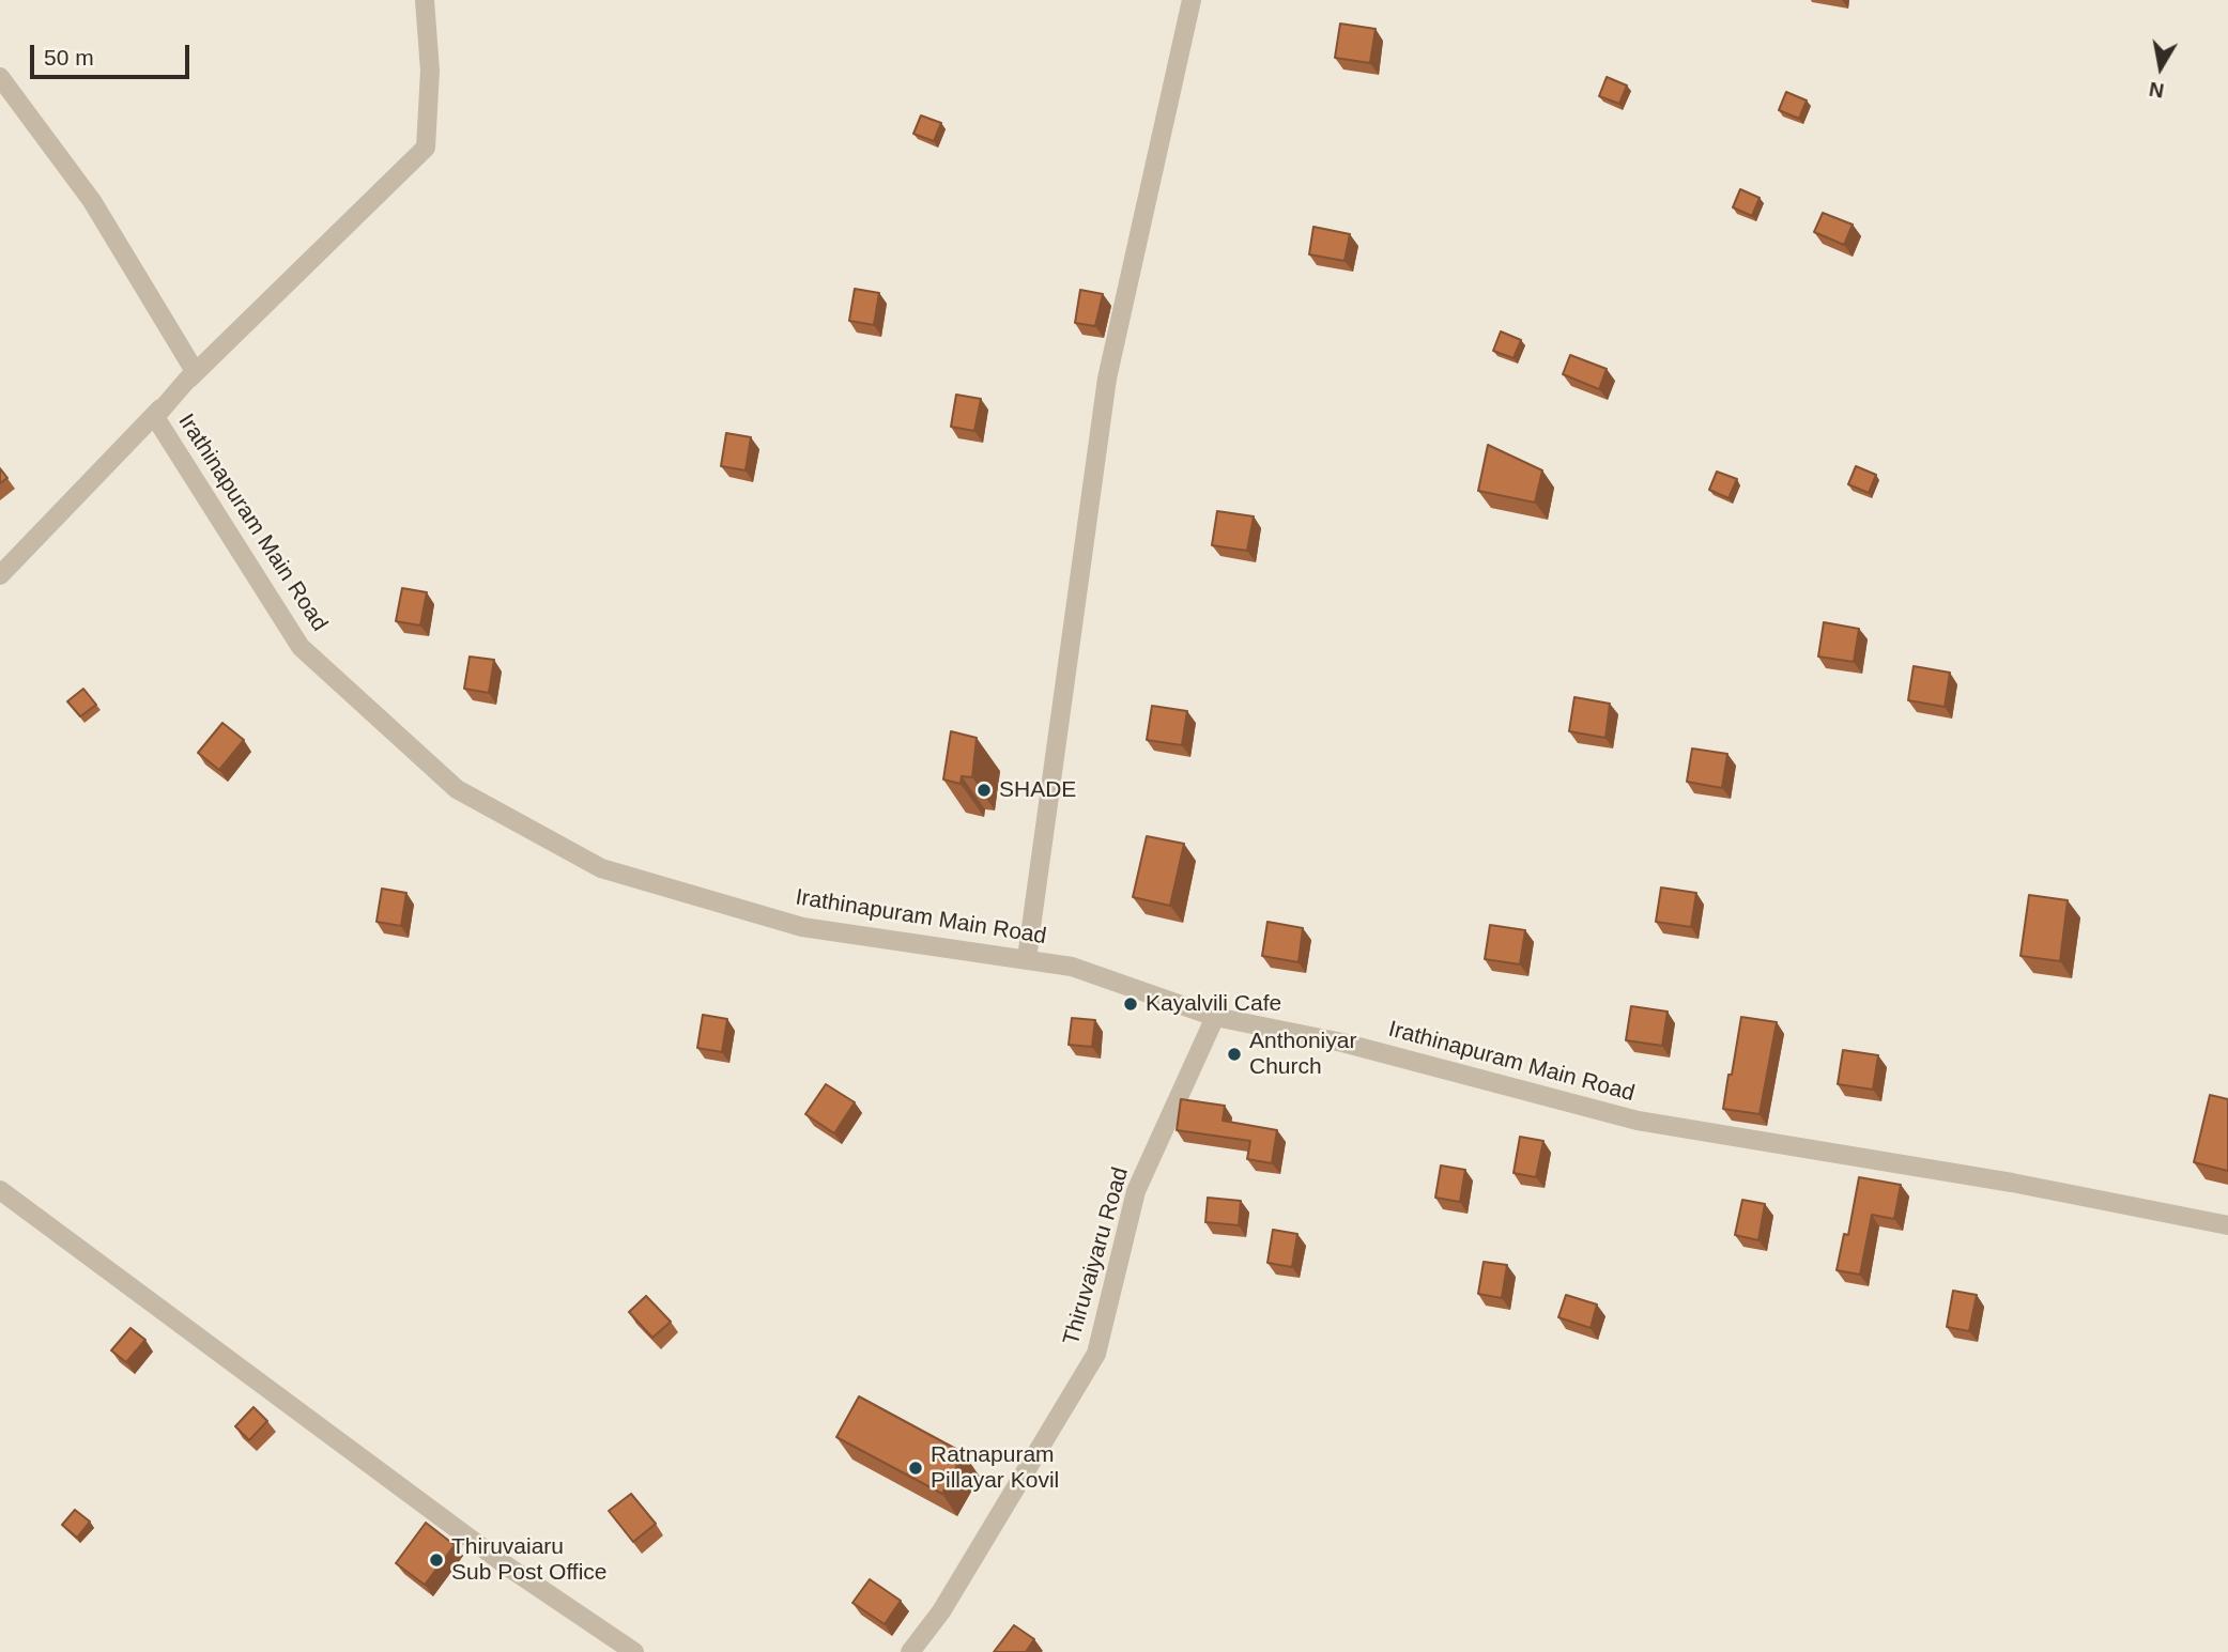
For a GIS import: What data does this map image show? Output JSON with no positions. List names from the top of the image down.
{
  "streets": {
    "street": ["Irathinapuram Main Road", "Thiruvaiyaru Road"]
  },
  "crossings": [
    ["Irathinapuram Main Road", "Thiruvaiyaru Road"]
  ],
  "places": [
    "SHADE",
    "Kayalvili Cafe",
    "Anthoniyar Church",
    "Ratnapuram Pillayar Kovil",
    "Thiruvaiaru Sub Post Office"
  ],
  "scale_bar": "50 m",
  "north": "bottom"
}
